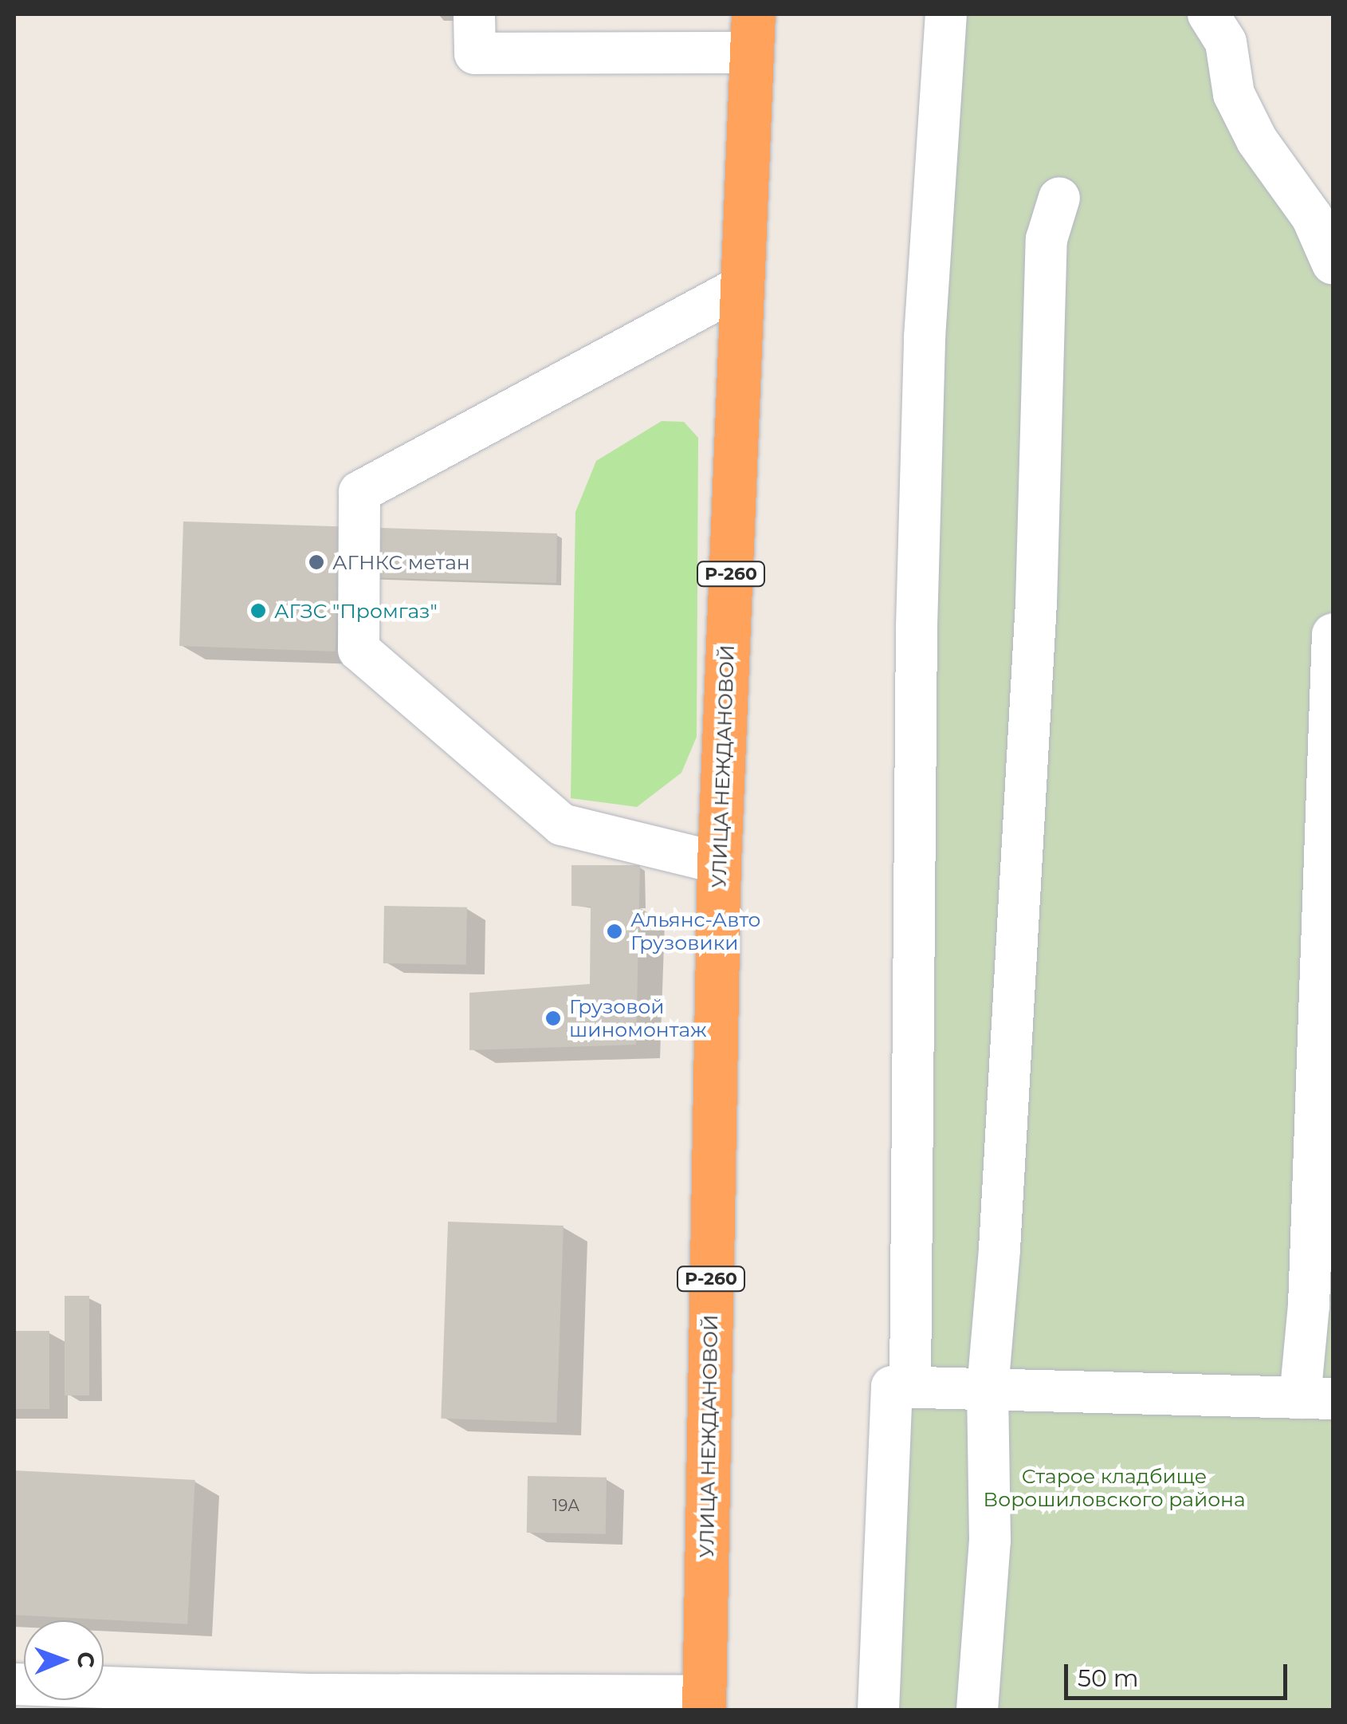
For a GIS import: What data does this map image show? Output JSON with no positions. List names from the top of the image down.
{
  "streets": {
    "highway": ["Р-260", "УЛИЦА НЕЖДАНОВОЙ"]
  },
  "parks": ["Старое кладбище Ворошиловского района"],
  "places": [
    "АГНКС метан",
    "АГЗС \"Промгаз\"",
    "Альянс-Авто Грузовики",
    "Грузовой шиномонтаж"
  ],
  "house_numbers": ["19А"],
  "scale_bar": "50 m",
  "north": "right"
}
